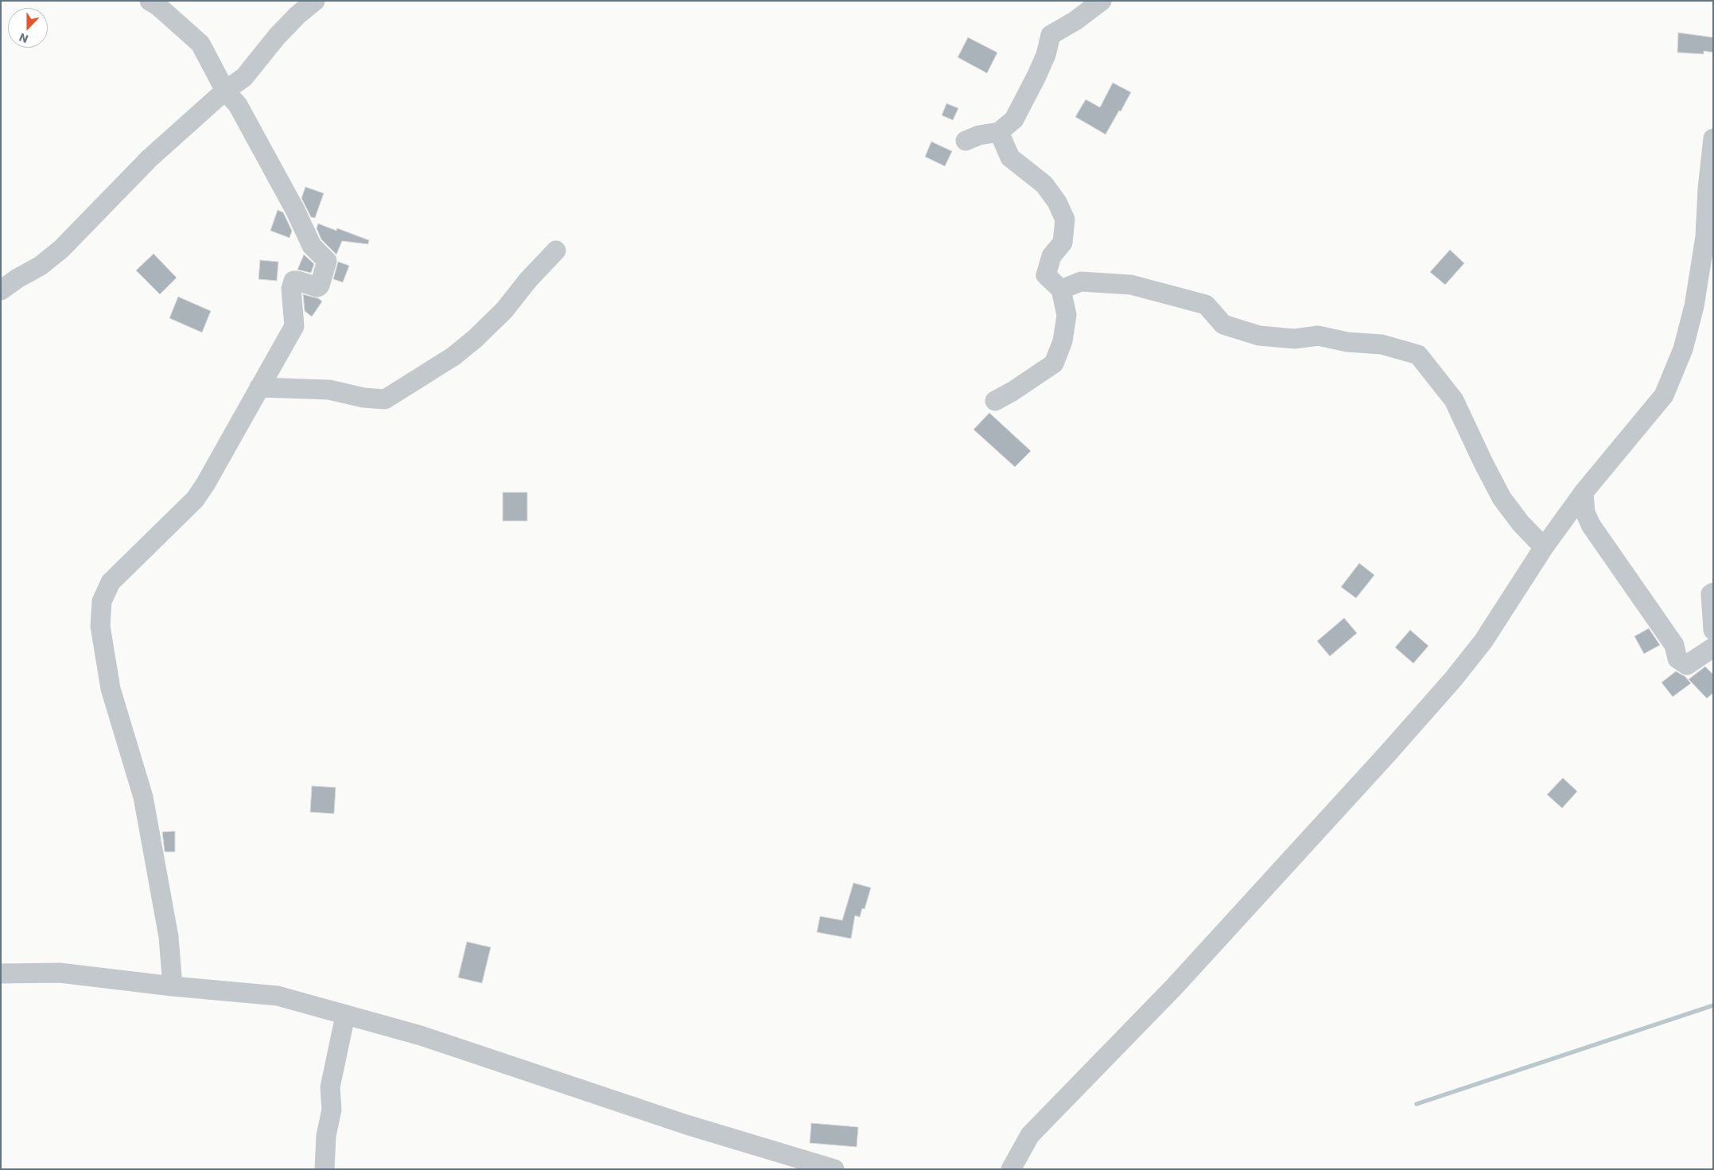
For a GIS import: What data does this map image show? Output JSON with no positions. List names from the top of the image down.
{
  "north": "bottom"
}
